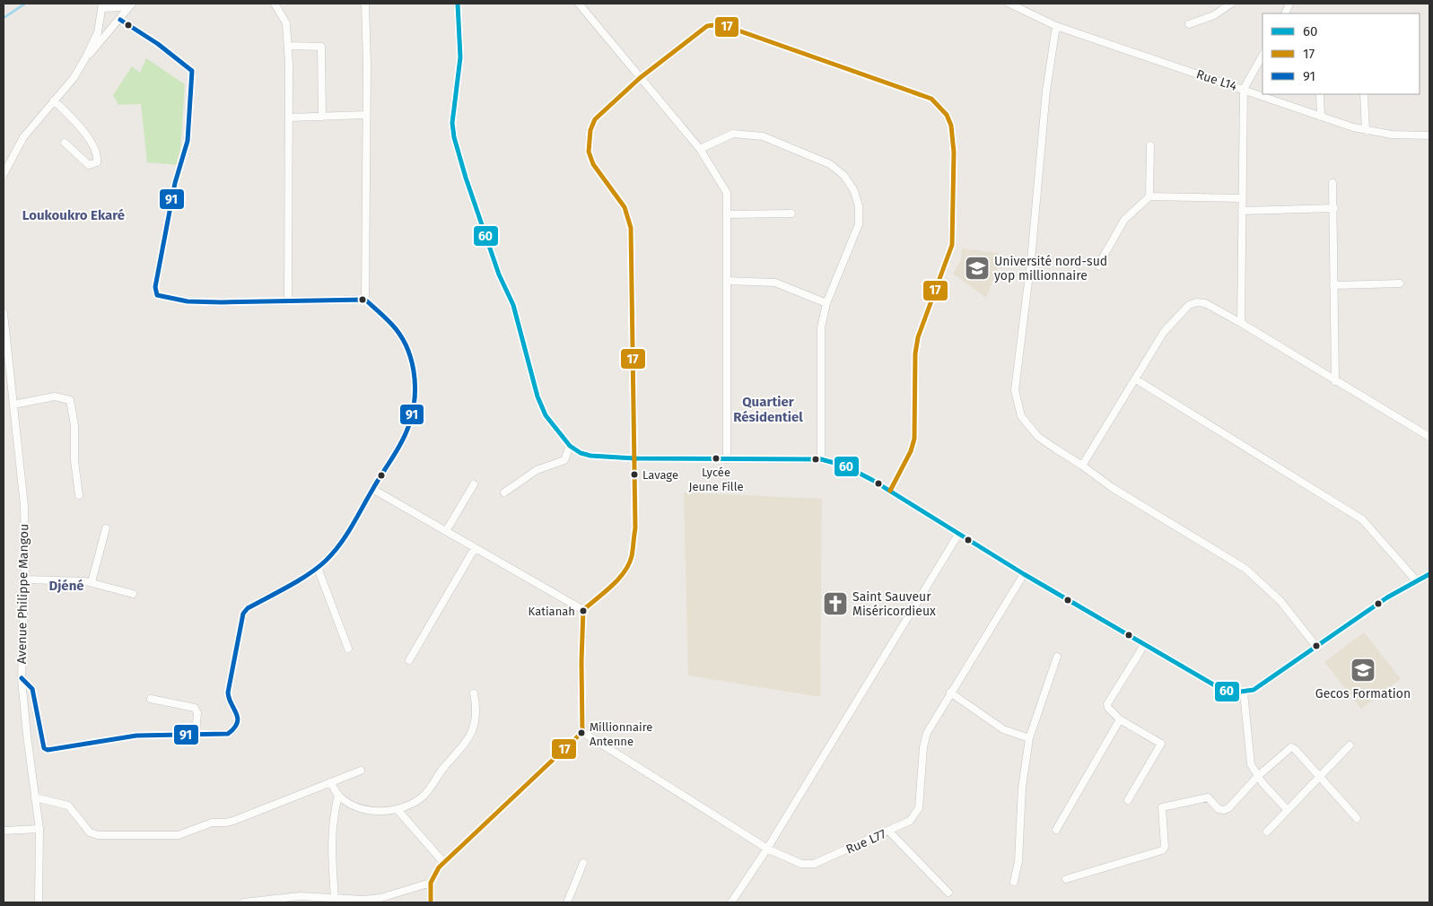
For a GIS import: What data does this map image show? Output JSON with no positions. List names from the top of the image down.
{
  "streets": {
    "street": ["Rue L14", "Avenue Philippe Mangou", "Rue L77"]
  },
  "districts": ["Loukoukro Ekaré", "Quartier Résidentiel", "Djéné"],
  "places": {
    "school or university": ["Université nord-sud yop millionnaire", "Gecos Formation"],
    "other": [
      "Lycée Jeune Fille",
      "Lavage",
      "Katianah",
      "Millionnaire Antenne"
    ],
    "church": ["Saint Sauveur Miséricordieux"]
  },
  "lines": ["transit line 60", "transit line 91", "transit line 17"],
  "legend": ["60", "17", "91"]
}
